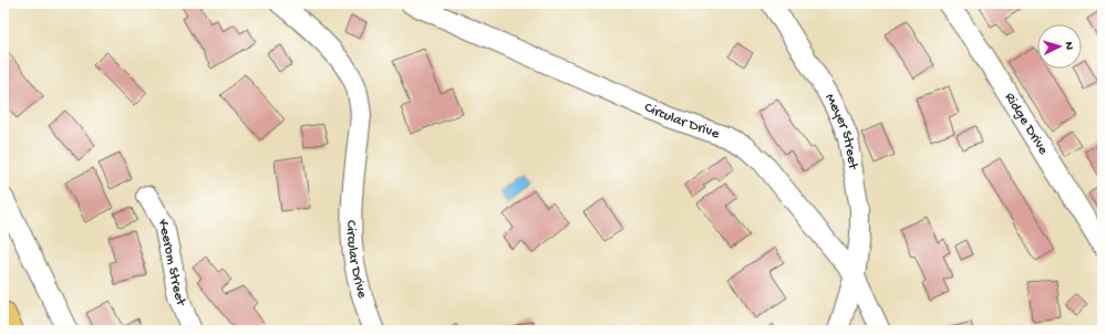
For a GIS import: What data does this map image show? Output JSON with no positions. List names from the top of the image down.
{
  "streets": {
    "street": [
      "Circular Drive",
      "Ridge Drive",
      "Meyer Street",
      "Keerom Street"
    ]
  },
  "crossings": [
    ["Circular Drive", "Meyer Street"]
  ],
  "north": "right"
}
